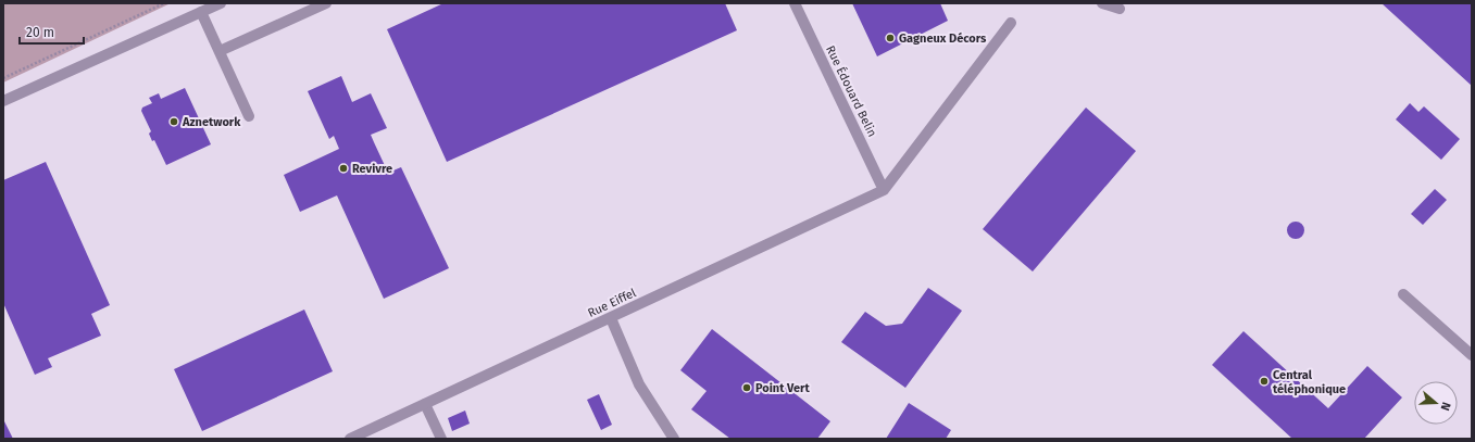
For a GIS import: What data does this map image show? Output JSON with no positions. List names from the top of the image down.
{
  "streets": {
    "street": ["Rue Édouard Belin", "Rue Eiffel"]
  },
  "crossings": [
    ["Rue Édouard Belin", "Rue Eiffel"]
  ],
  "places": [
    "Gagneux Décors",
    "Aznetwork",
    "Revivre",
    "Central téléphonique",
    "Point Vert"
  ],
  "scale_bar": "20 m",
  "north": "right"
}
